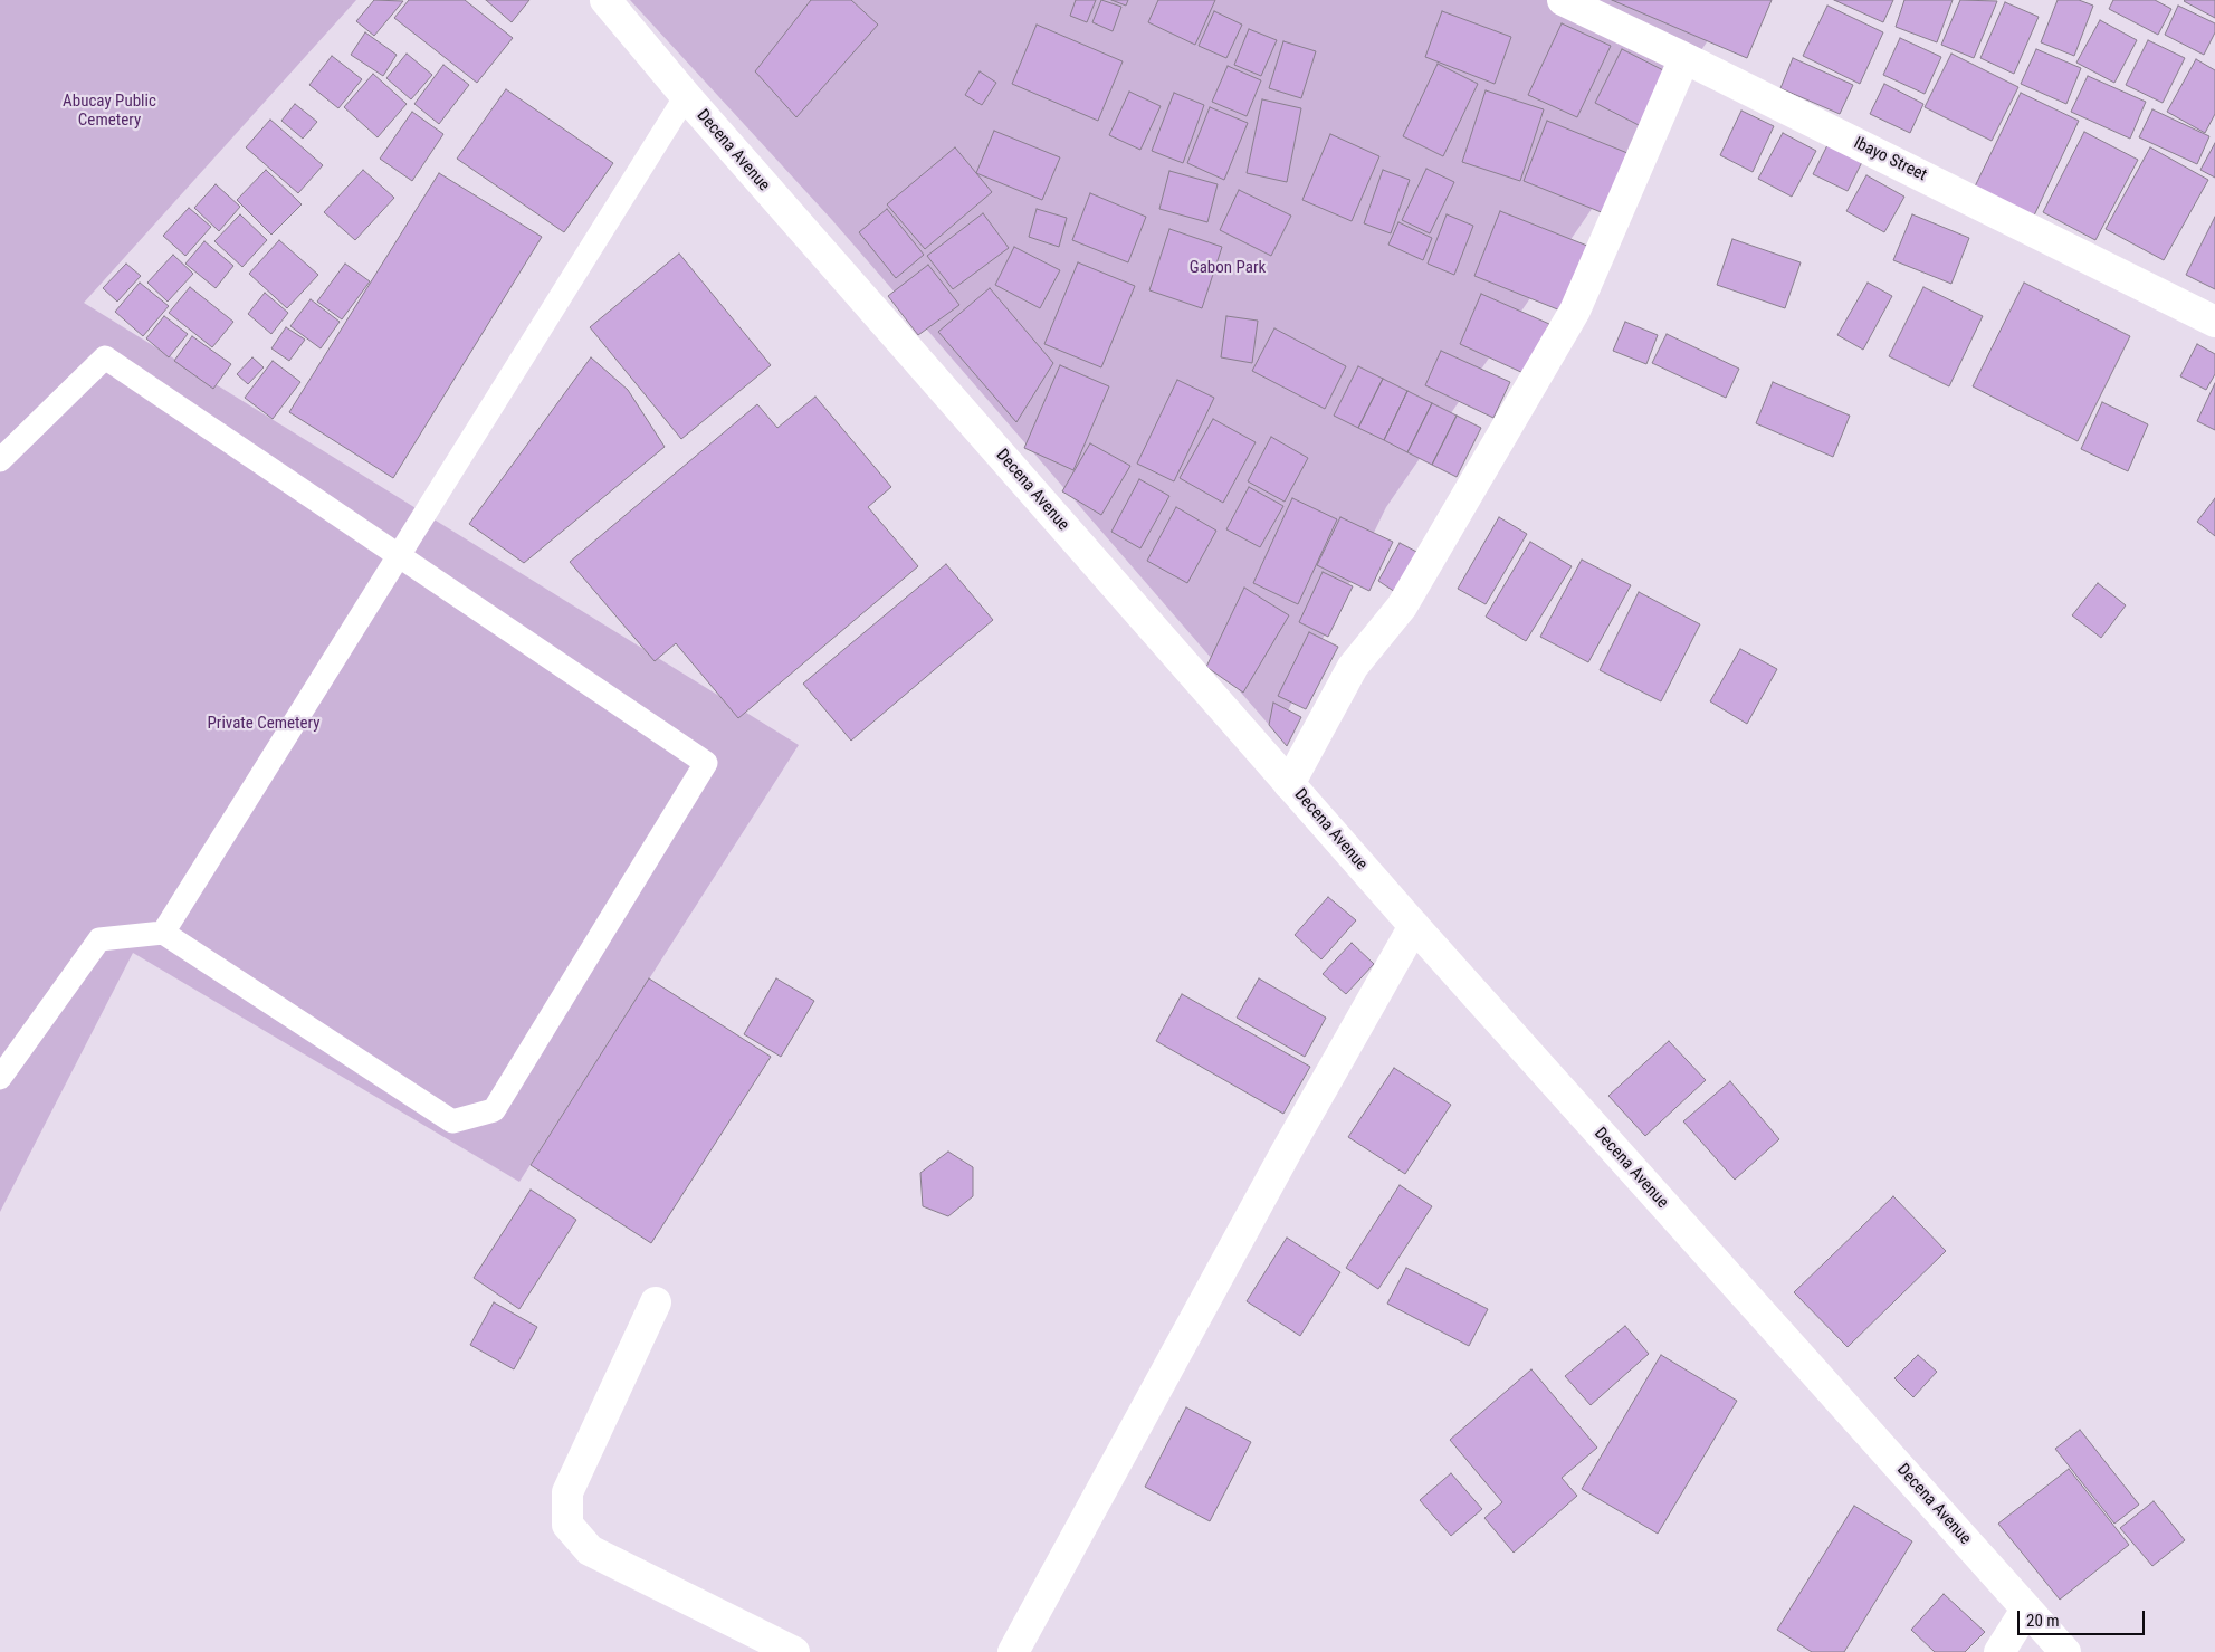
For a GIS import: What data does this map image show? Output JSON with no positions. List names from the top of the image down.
{
  "streets": {
    "street": ["Decena Avenue", "Ibayo Street"]
  },
  "parks": ["Abucay Public Cemetery", "Gabon Park", "Private Cemetery"],
  "scale_bar": "20 m"
}
